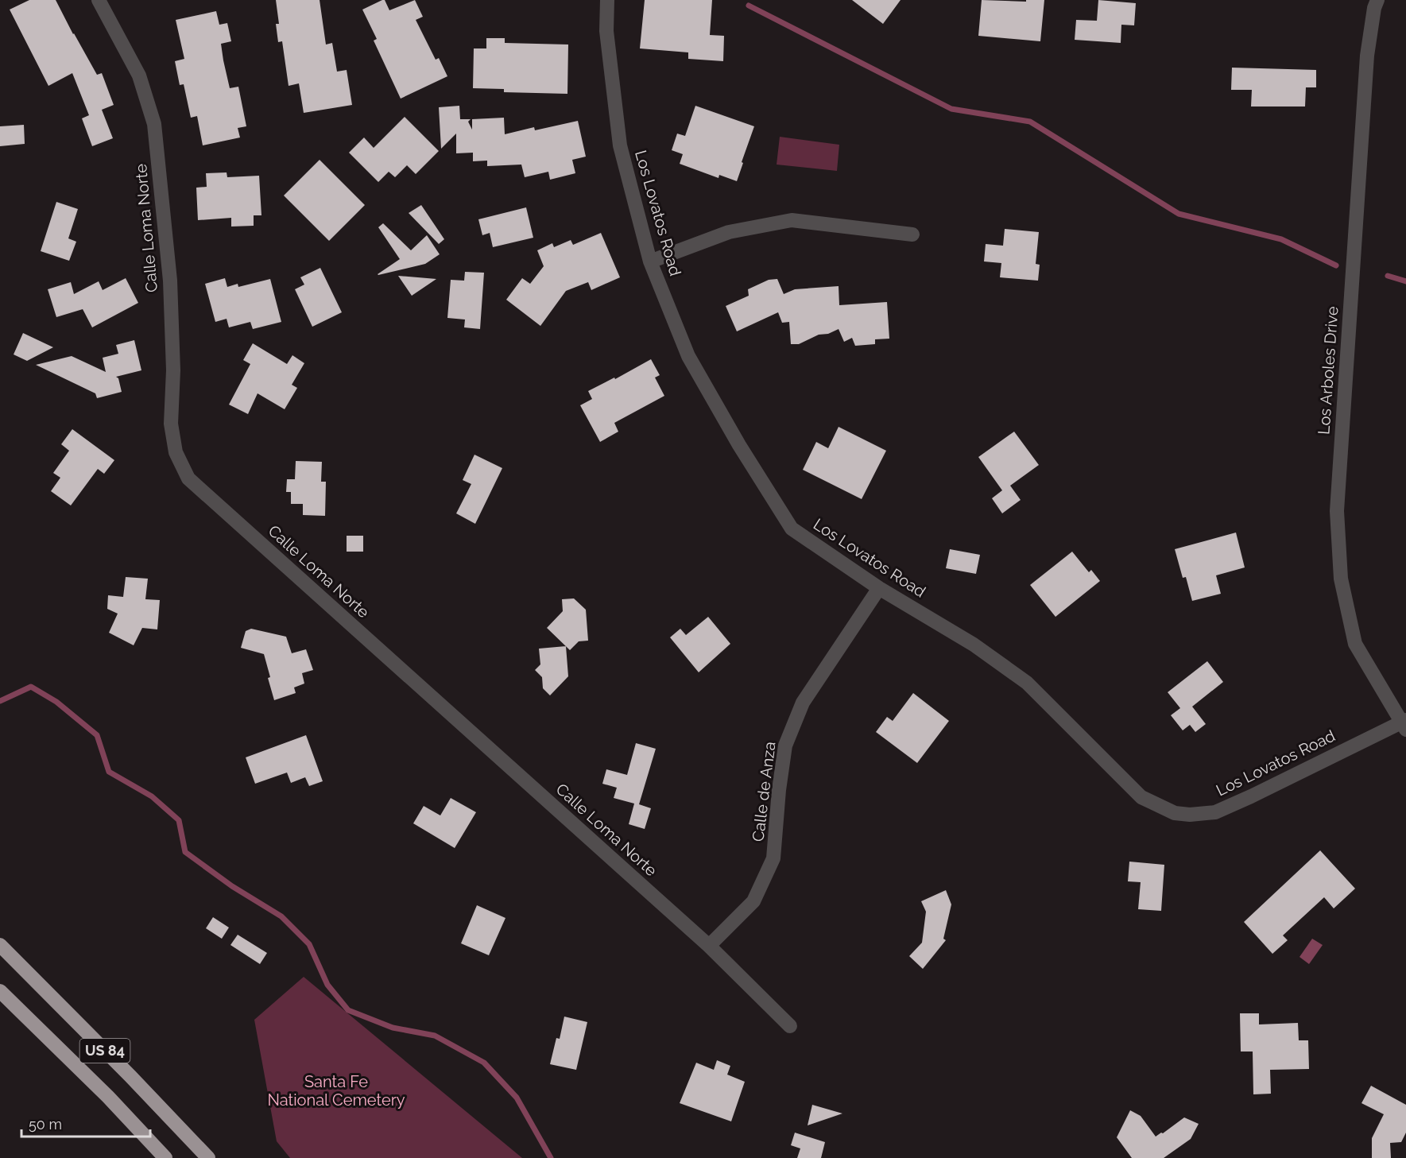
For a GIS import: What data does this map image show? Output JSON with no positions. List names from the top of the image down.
{
  "streets": {
    "highway": ["US 84"],
    "street": [
      "Los Lovatos Road",
      "Calle Loma Norte",
      "Los Arboles Drive",
      "Calle de Anza"
    ]
  },
  "crossings": [
    ["Los Lovatos Road", "Los Arboles Drive"],
    ["Los Lovatos Road", "Calle de Anza"],
    ["Calle Loma Norte", "Calle de Anza"]
  ],
  "parks": ["Santa Fe National Cemetery"],
  "scale_bar": "50 m"
}
